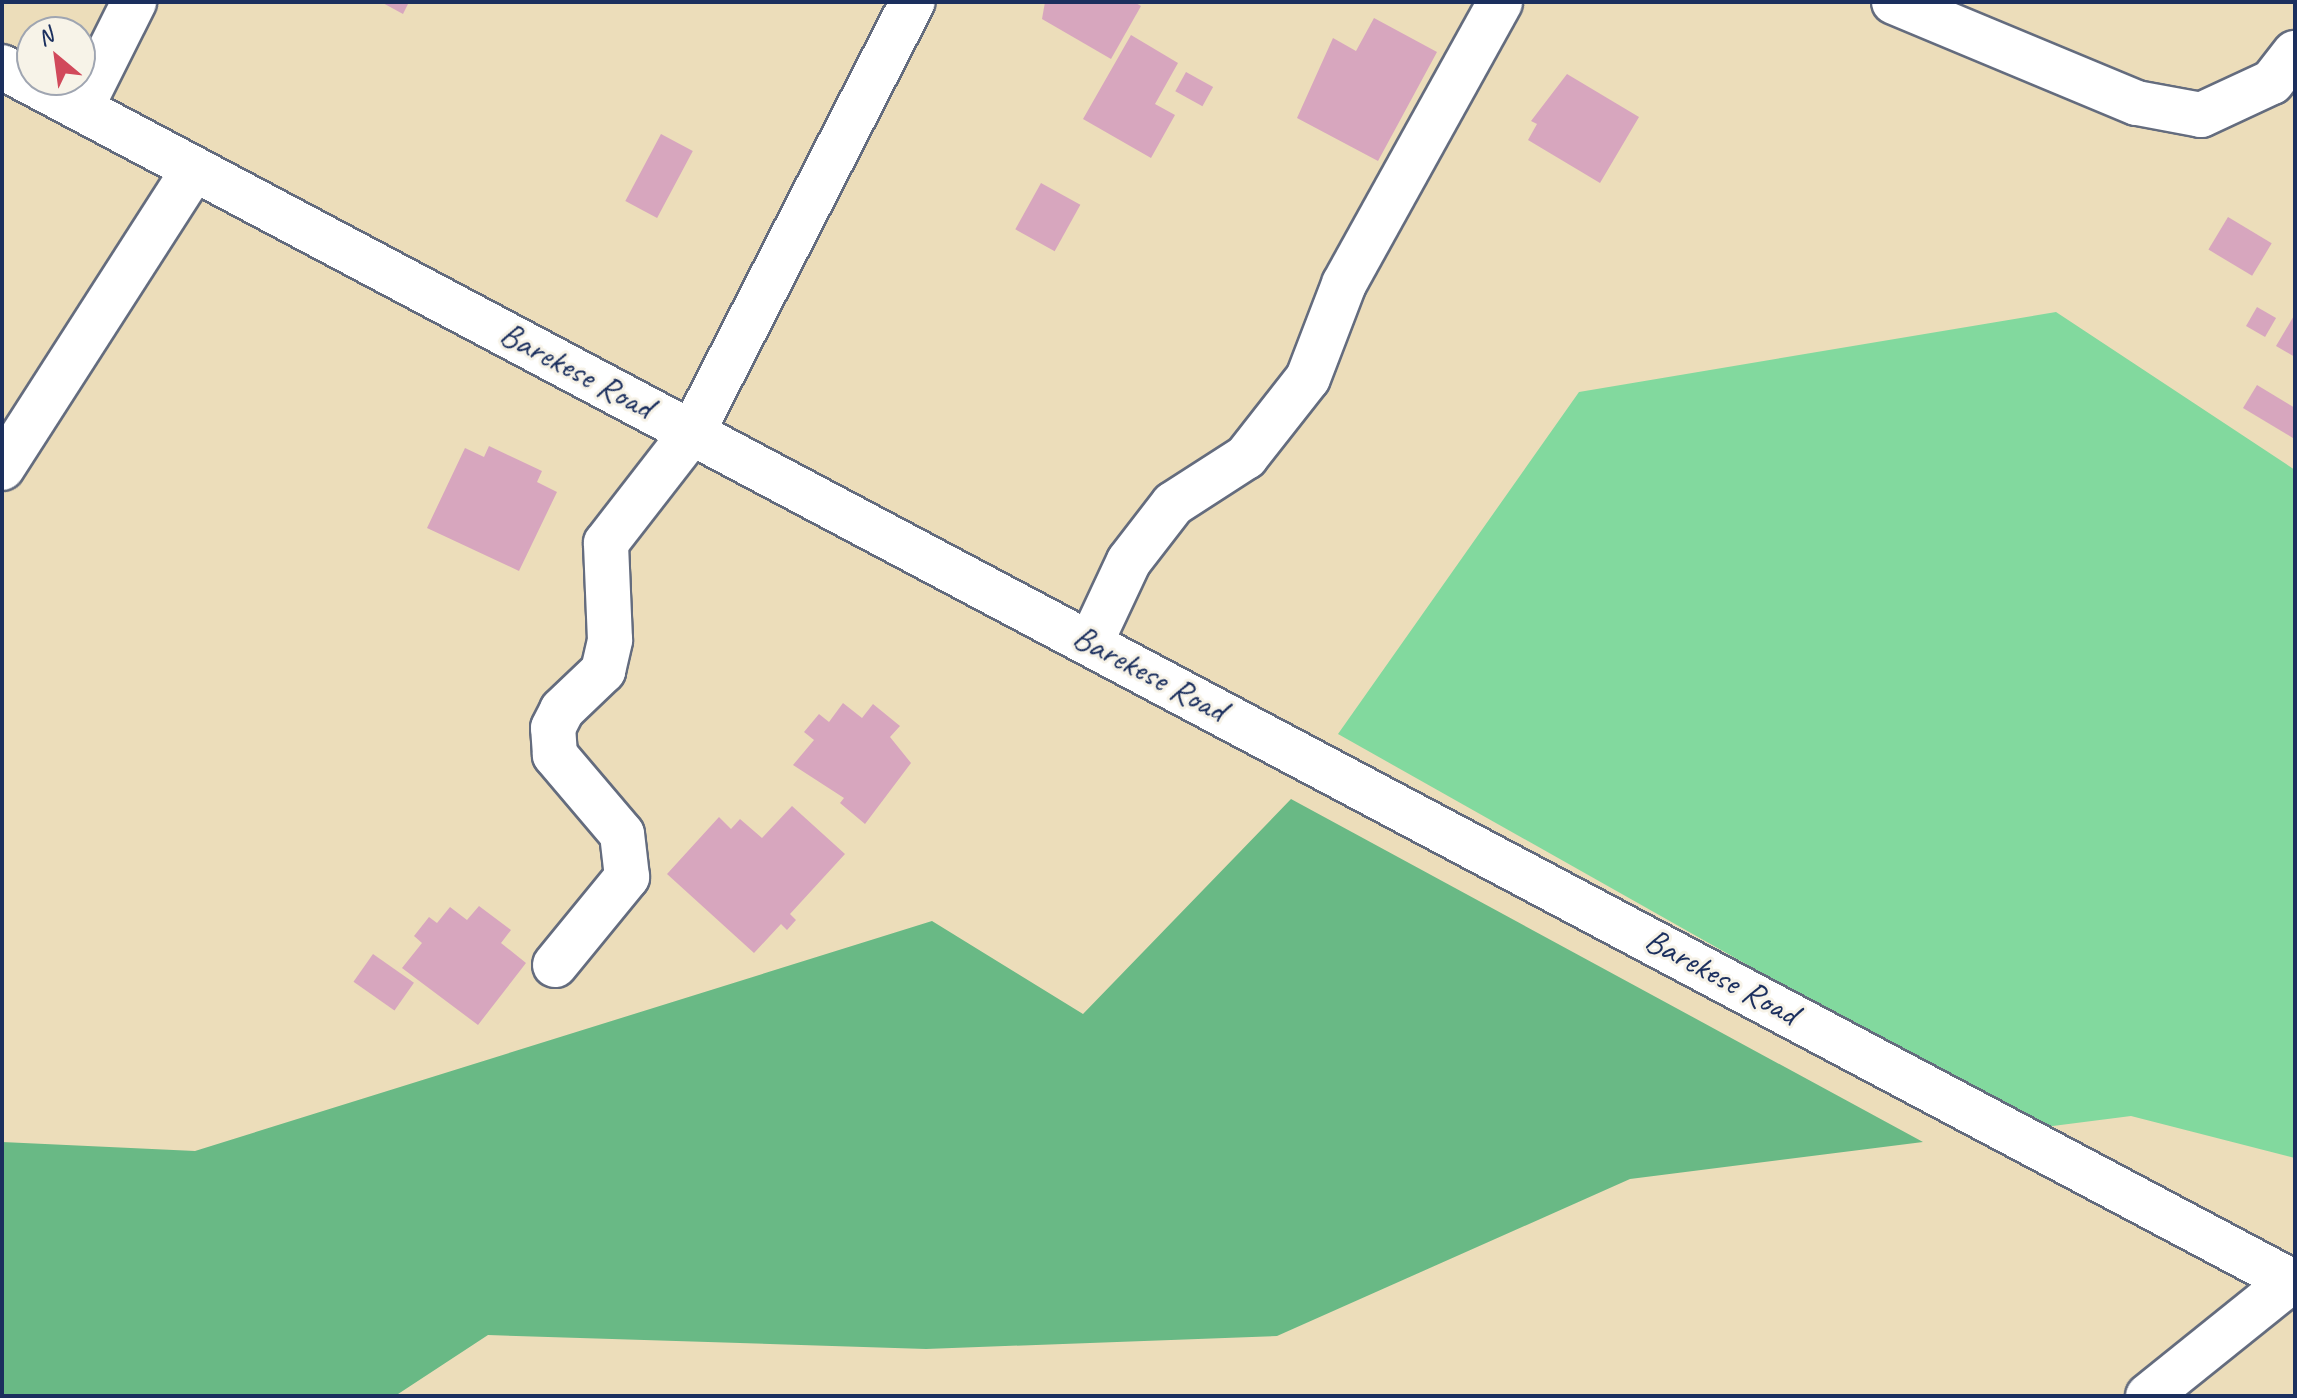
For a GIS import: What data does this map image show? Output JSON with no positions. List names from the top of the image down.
{
  "streets": {
    "street": ["Barekese Road"]
  },
  "north": "top left"
}
